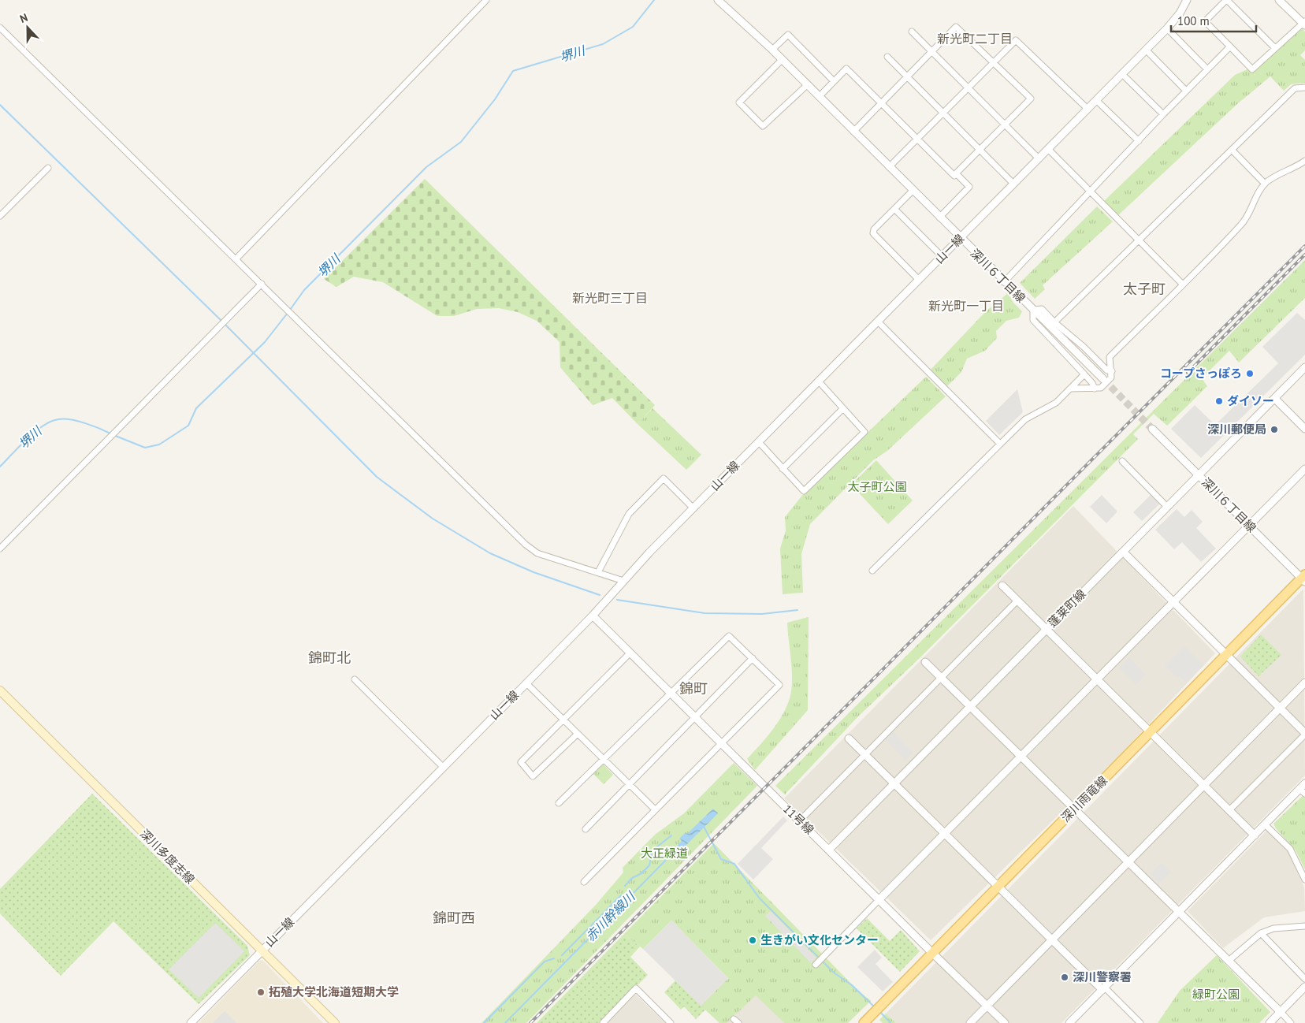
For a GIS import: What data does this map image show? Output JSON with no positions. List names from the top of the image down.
{
  "streets": {
    "main road": ["深川雨竜線", "深川多度志線"],
    "street": [
      "山一線",
      "深川６丁目線",
      "蓬莱町線",
      "11号線"
    ]
  },
  "crossings": [
    ["山一線", "深川６丁目線"],
    ["山一線", "11号線"],
    ["山一線", "深川多度志線"],
    ["深川６丁目線", "蓬莱町線"],
    ["深川６丁目線", "深川雨竜線"],
    ["蓬莱町線", "11号線"],
    ["深川雨竜線", "11号線"]
  ],
  "districts": [
    "新光町二丁目",
    "太子町",
    "新光町三丁目",
    "新光町一丁目",
    "錦町北",
    "錦町",
    "錦町西"
  ],
  "water": ["堺川", "赤川幹線川"],
  "parks": ["太子町公園", "大正緑道", "緑町公園"],
  "places": [
    "コープさっぽろ",
    "ダイソー",
    "深川郵便局",
    "生きがい文化センター",
    "深川警察署",
    "拓殖大学北海道短期大学"
  ],
  "scale_bar": "100 m",
  "north": "top"
}
